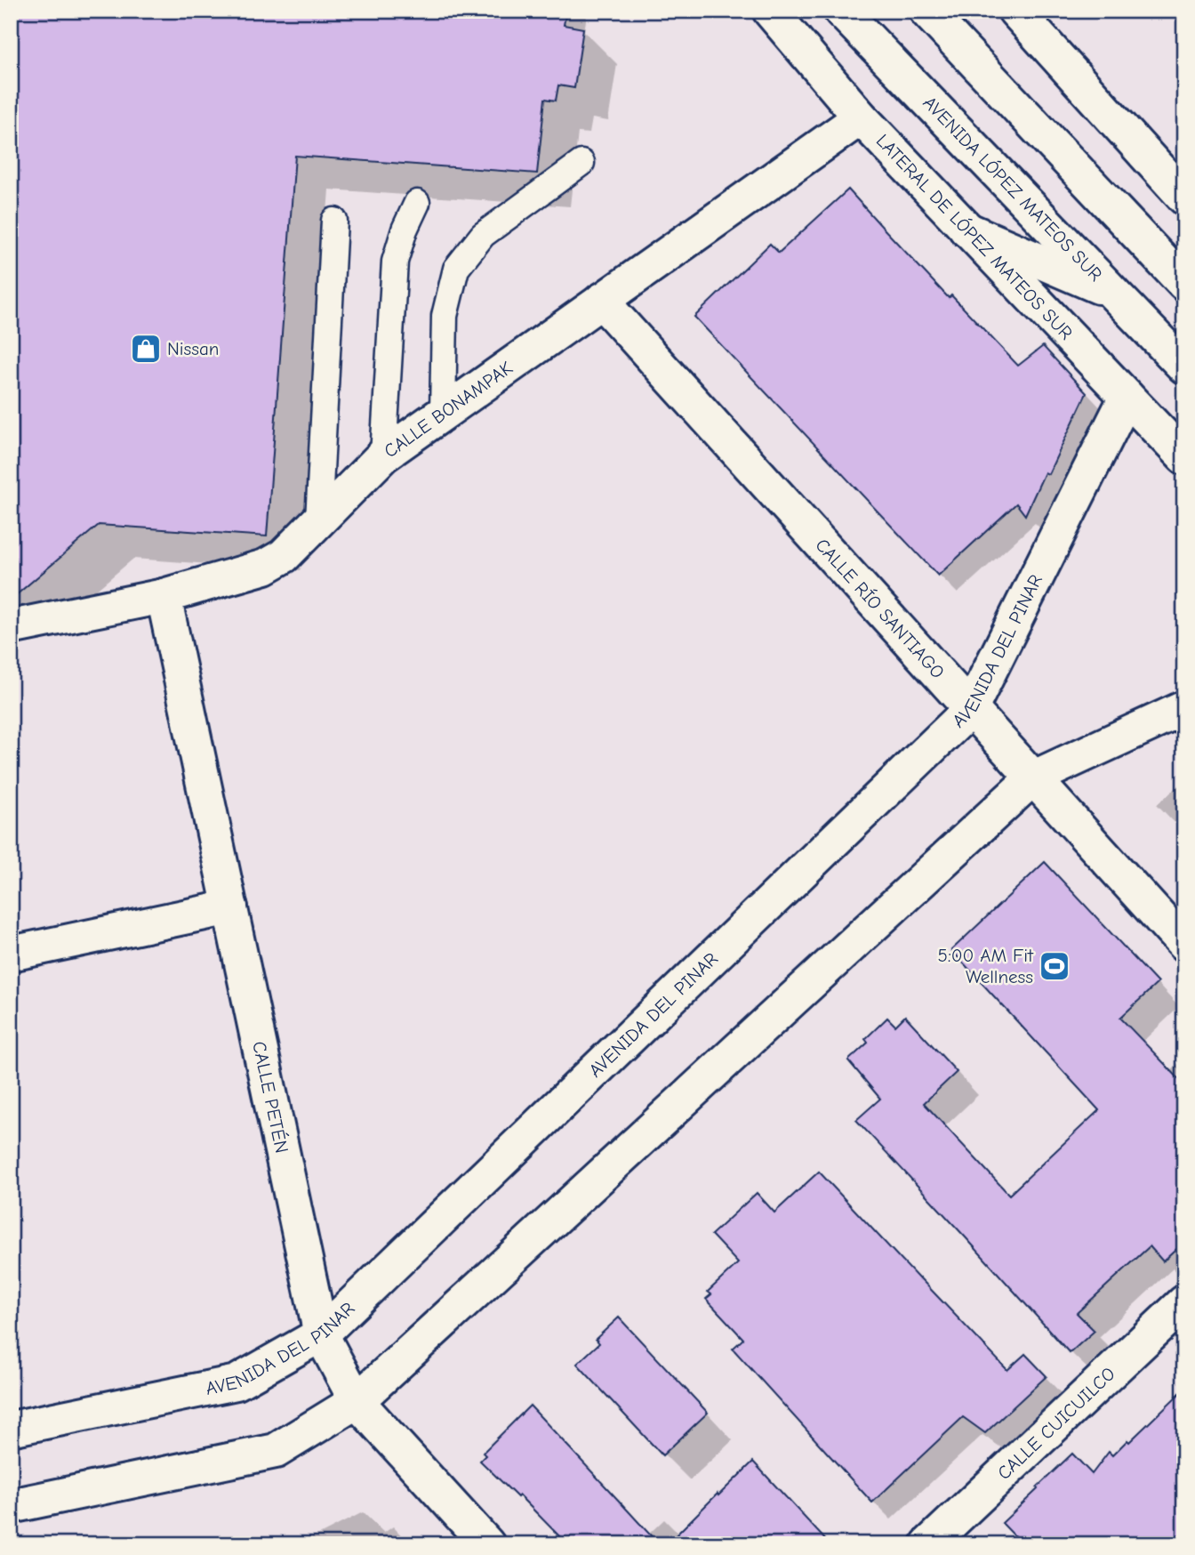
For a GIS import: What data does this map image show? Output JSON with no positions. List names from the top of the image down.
{
  "streets": {
    "street": [
      "AVENIDA LÓPEZ MATEOS SUR",
      "LATERAL DE LÓPEZ MATEOS SUR",
      "CALLE BONAMPAK",
      "CALLE RÍO SANTIAGO",
      "AVENIDA DEL PINAR",
      "CALLE PETÉN",
      "CALLE CUICUILCO"
    ]
  },
  "crossings": [
    ["LATERAL DE LÓPEZ MATEOS SUR", "CALLE BONAMPAK"],
    ["LATERAL DE LÓPEZ MATEOS SUR", "AVENIDA DEL PINAR"],
    ["CALLE BONAMPAK", "CALLE RÍO SANTIAGO"],
    ["CALLE BONAMPAK", "CALLE PETÉN"],
    ["CALLE RÍO SANTIAGO", "AVENIDA DEL PINAR"],
    ["AVENIDA DEL PINAR", "CALLE PETÉN"]
  ],
  "places": {
    "shop": ["Nissan"],
    "sports": ["5:00 AM Fit Wellness"]
  }
}
